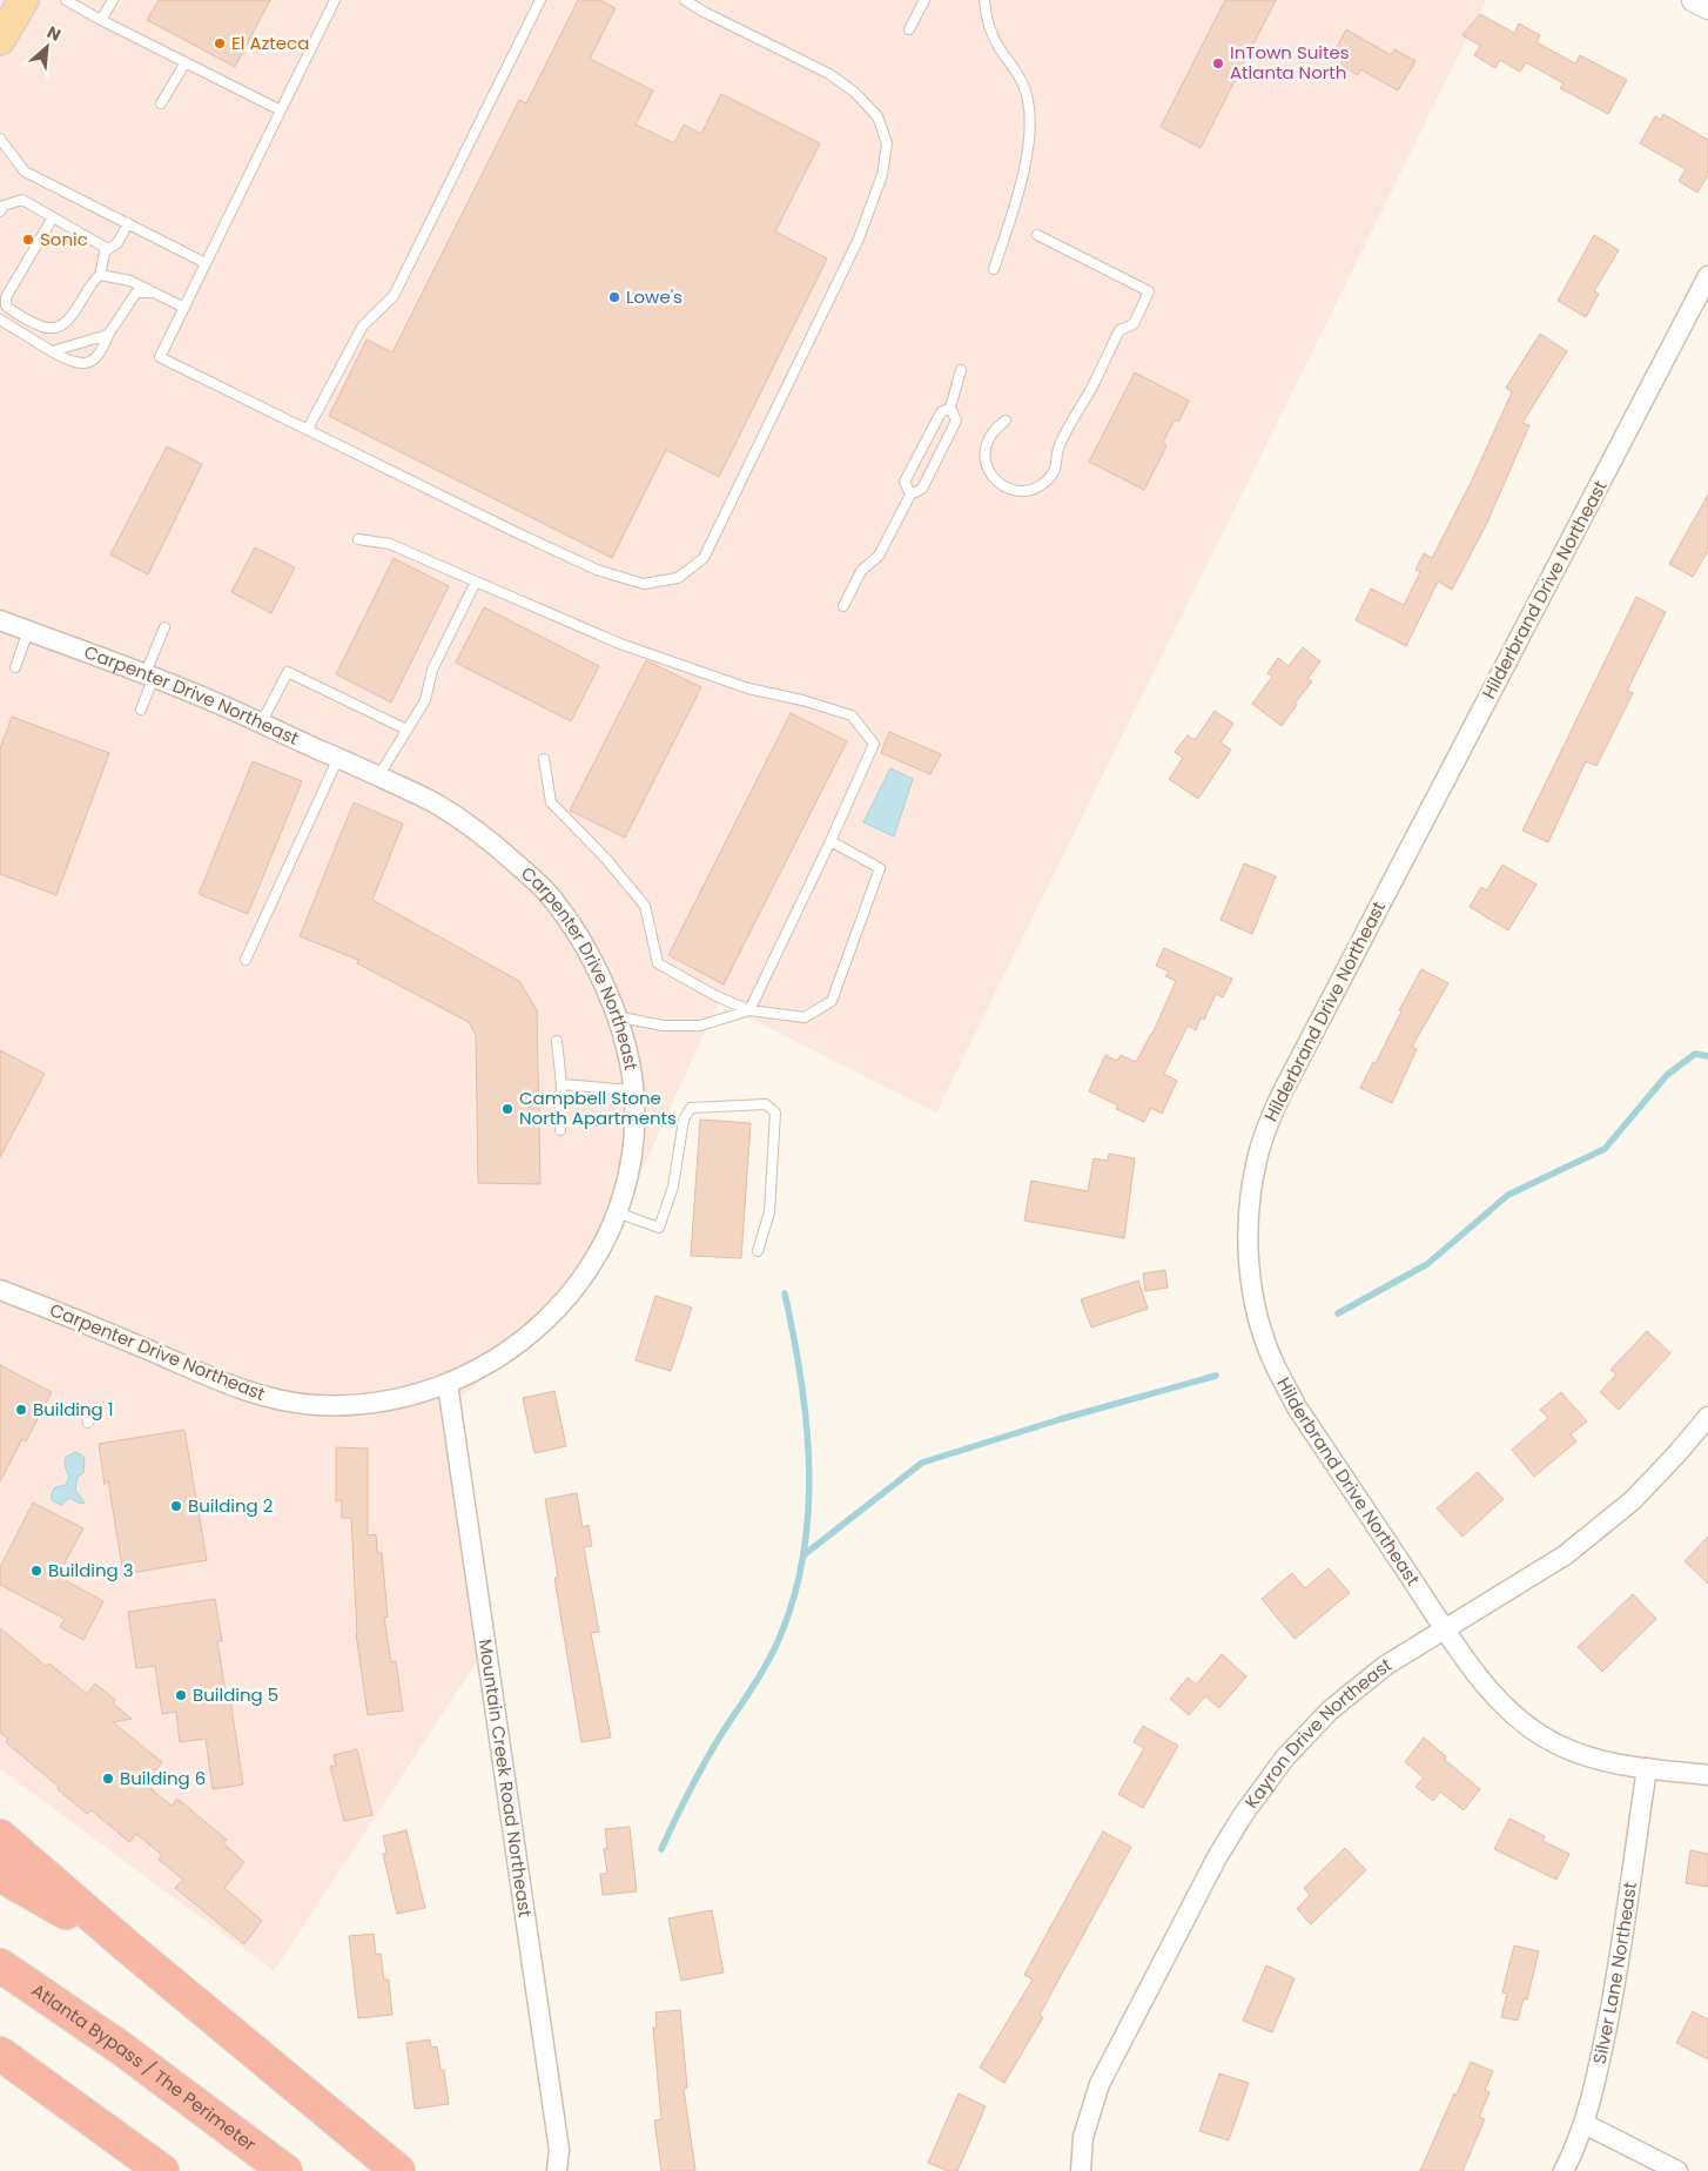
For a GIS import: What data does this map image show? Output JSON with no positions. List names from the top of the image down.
{
  "streets": {
    "highway": ["Atlanta Bypass / The Perimeter"],
    "street": [
      "Hilderbrand Drive Northeast",
      "Carpenter Drive Northeast",
      "Kayron Drive Northeast",
      "Mountain Creek Road Northeast",
      "Silver Lane Northeast"
    ]
  },
  "crossings": [
    ["Hilderbrand Drive Northeast", "Kayron Drive Northeast"],
    ["Hilderbrand Drive Northeast", "Silver Lane Northeast"],
    ["Carpenter Drive Northeast", "Mountain Creek Road Northeast"]
  ],
  "places": [
    "El Azteca",
    "InTown Suites Atlanta North",
    "Sonic",
    "Lowe's",
    "Campbell Stone North Apartments",
    "Building 1",
    "Building 2",
    "Building 3",
    "Building 5",
    "Building 6"
  ],
  "north": "top right"
}
